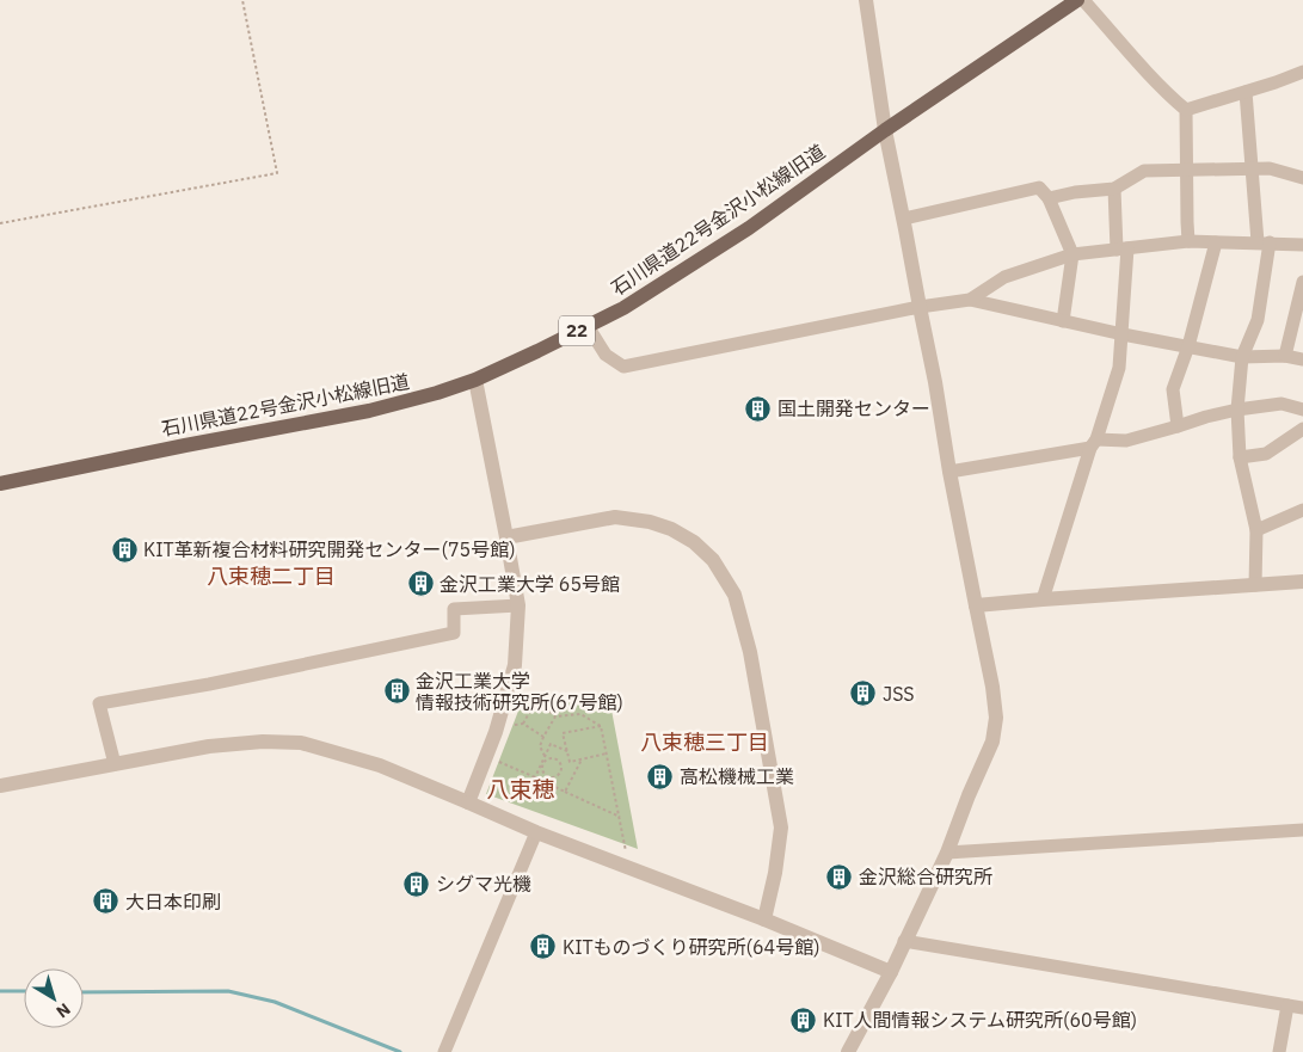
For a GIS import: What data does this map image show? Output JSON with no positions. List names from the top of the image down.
{
  "streets": {
    "main road": ["石川県道22号金沢小松線旧道", "22"]
  },
  "districts": ["八束穂二丁目", "八束穂三丁目", "八束穂"],
  "places": {
    "building": [
      "国土開発センター",
      "KIT革新複合材料研究開発センター(75号館)",
      "金沢工業大学 65号館",
      "金沢工業大学 情報技術研究所(67号館)",
      "JSS",
      "高松機械工業",
      "金沢総合研究所",
      "シグマ光機",
      "大日本印刷",
      "KITものづくり研究所(64号館)",
      "KIT人間情報システム研究所(60号館)"
    ]
  },
  "north": "bottom right"
}
